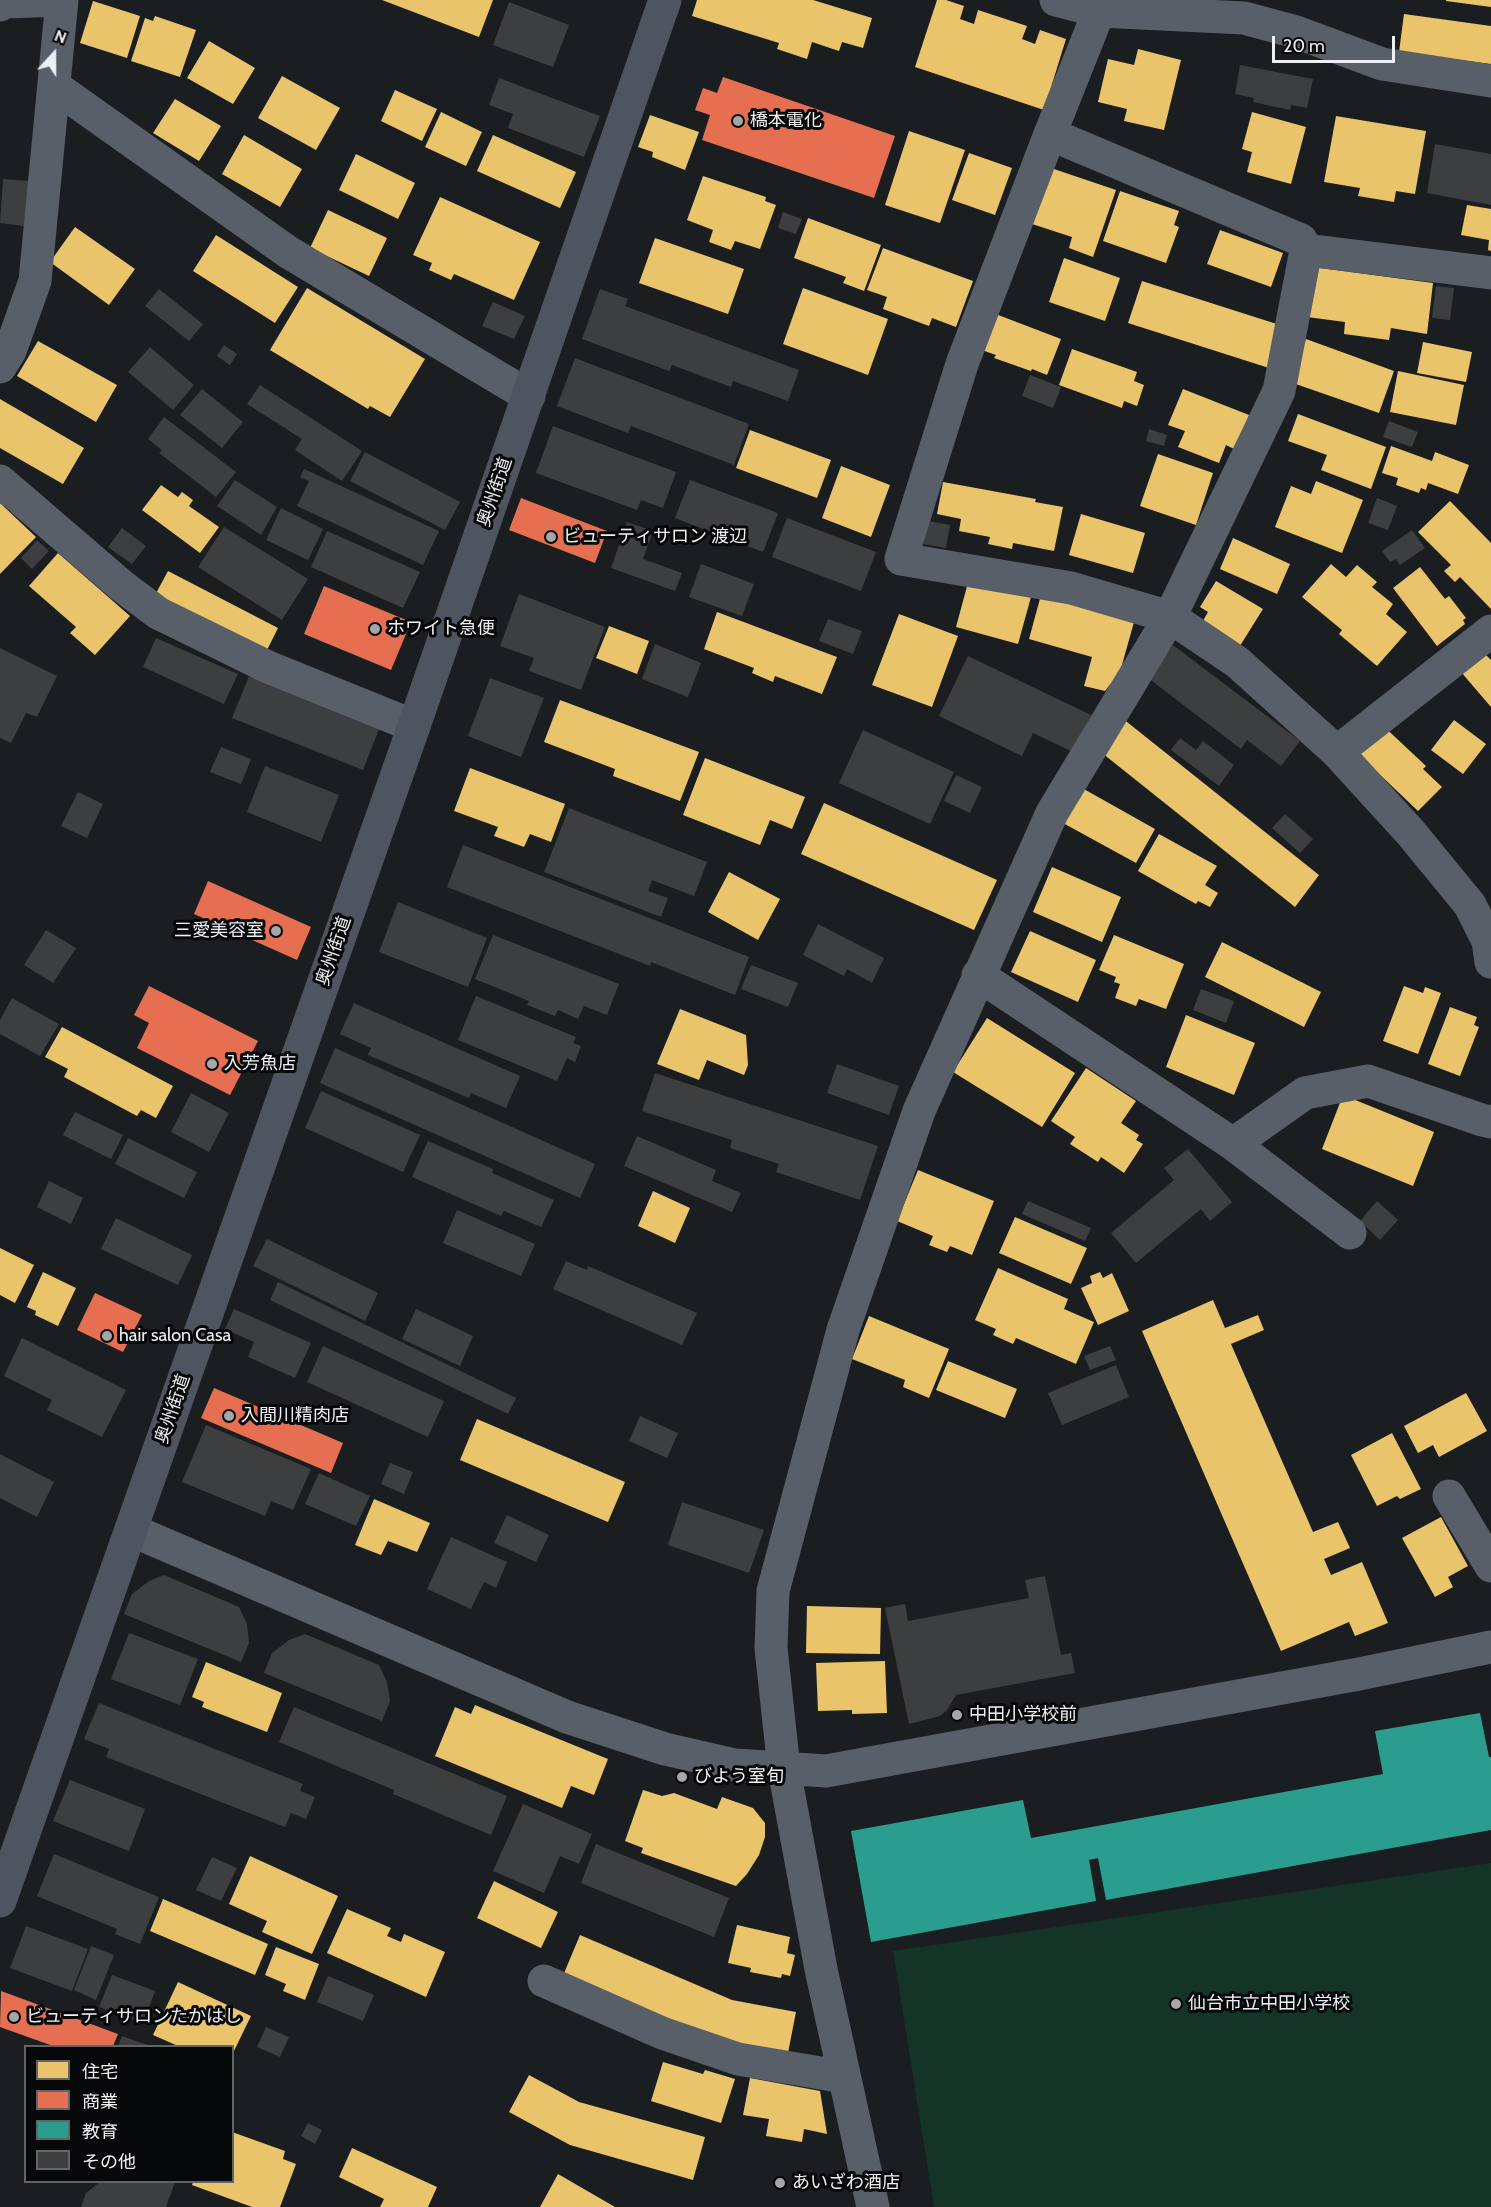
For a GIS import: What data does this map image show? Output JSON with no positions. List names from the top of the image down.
{
  "streets": {
    "main road": ["奥州街道"]
  },
  "places": [
    "橋本電化",
    "ビューティサロン 渡辺",
    "ホワイト急便",
    "三愛美容室",
    "入芳魚店",
    "hair salon Casa",
    "入間川精肉店",
    "中田小学校前",
    "びよう室旬",
    "仙台市立中田小学校",
    "ビューティサロンたかはし",
    "あいざわ酒店"
  ],
  "legend": [
    "住宅",
    "商業",
    "教育",
    "その他"
  ],
  "scale_bar": "20 m",
  "north": "top"
}
